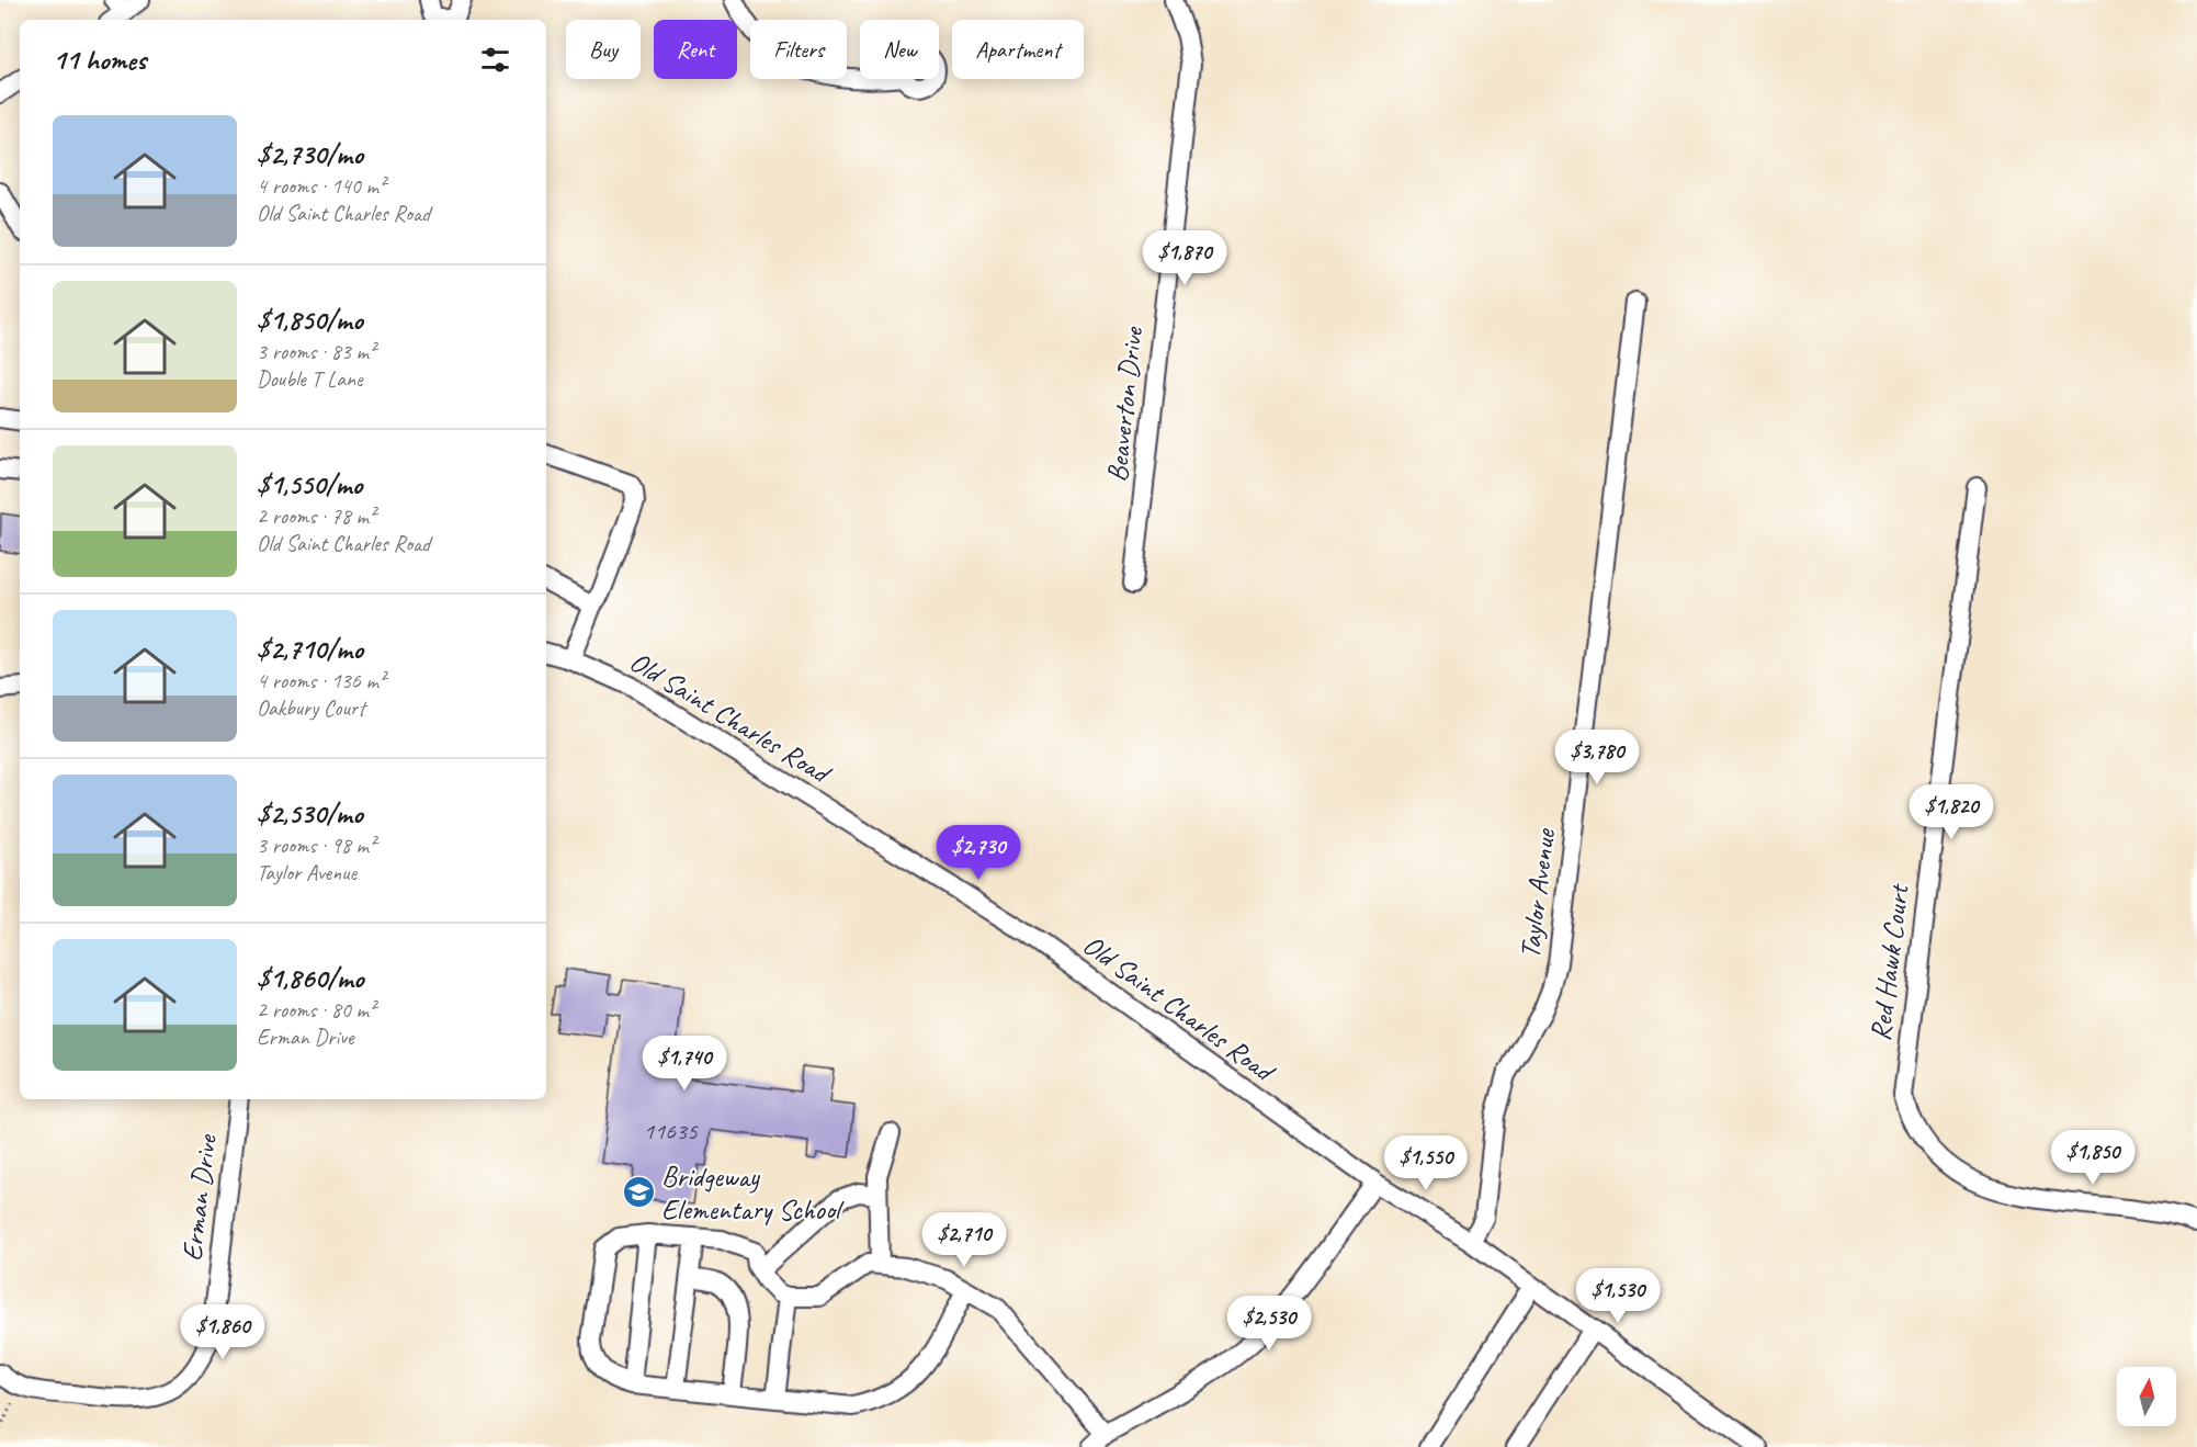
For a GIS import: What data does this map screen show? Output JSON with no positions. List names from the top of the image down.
{
  "streets": {
    "street": [
      "Beaverton Drive",
      "Old Saint Charles Road",
      "Taylor Avenue",
      "Red Hawk Court",
      "Erman Drive"
    ]
  },
  "crossings": [
    ["Old Saint Charles Road", "Taylor Avenue"]
  ],
  "places": {
    "school or university": ["Bridgeway Elementary School"]
  },
  "house_numbers": ["11635"],
  "north": "top",
  "page": {
    "chip": [
      "Buy",
      "Rent",
      "Filters",
      "New",
      "Apartment"
    ],
    "heading": "11 homes",
    "list": [
      {
        "name": "$2,730/mo",
        "note": "4 rooms · 140 m² · Old Saint Charles Road"
      },
      {
        "name": "$1,850/mo",
        "note": "3 rooms · 83 m² · Double T Lane"
      },
      {
        "name": "$1,550/mo",
        "note": "2 rooms · 78 m² · Old Saint Charles Road"
      },
      {
        "name": "$2,710/mo",
        "note": "4 rooms · 136 m² · Oakbury Court"
      },
      {
        "name": "$2,530/mo",
        "note": "3 rooms · 98 m² · Taylor Avenue"
      },
      {
        "name": "$1,860/mo",
        "note": "2 rooms · 80 m² · Erman Drive"
      }
    ],
    "price": [
      "$1,870",
      "$3,780",
      "$1,820",
      "$2,730",
      "$1,740",
      "$1,850",
      "$1,550",
      "$2,710",
      "$1,530",
      "$2,530",
      "$1,860"
    ]
  }
}
